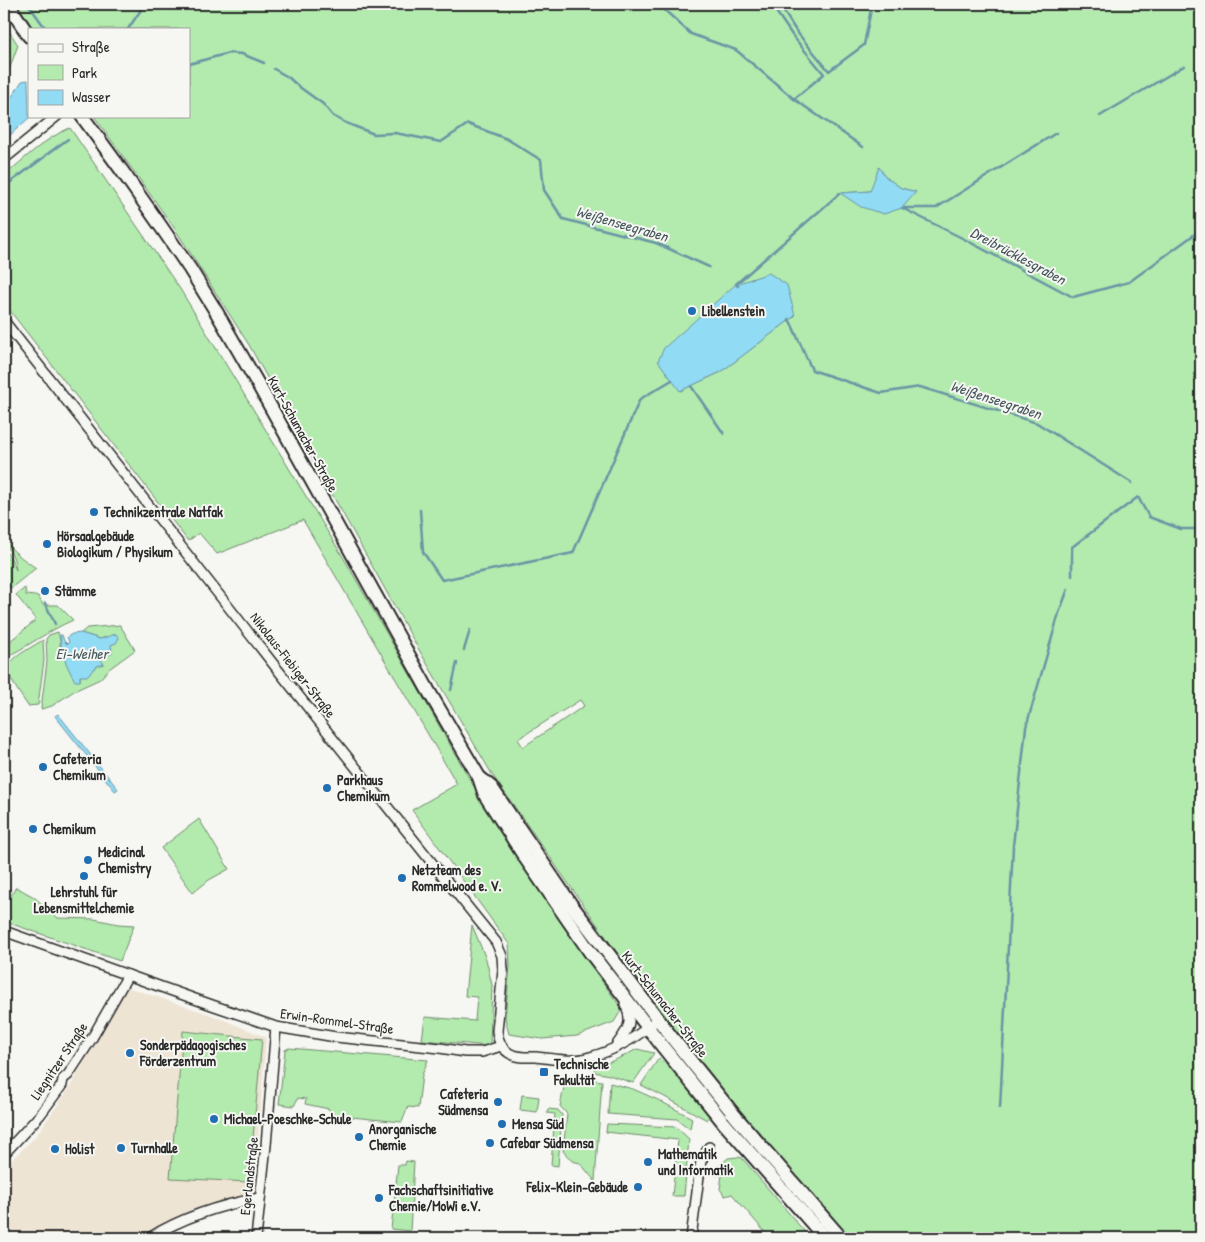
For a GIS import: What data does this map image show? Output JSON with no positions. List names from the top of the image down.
{
  "streets": {
    "main road": ["Kurt-Schumacher-Straße"],
    "street": [
      "Nikolaus-Fiebiger-Straße",
      "Erwin-Rommel-Straße",
      "Liegnitzer Straße",
      "Egerlandstraße"
    ]
  },
  "crossings": [
    ["Nikolaus-Fiebiger-Straße", "Erwin-Rommel-Straße"],
    ["Erwin-Rommel-Straße", "Liegnitzer Straße"],
    ["Erwin-Rommel-Straße", "Egerlandstraße"]
  ],
  "water": ["Weißenseegraben", "Dreibrücklesgraben", "Ei-Weiher"],
  "places": {
    "other": [
      "Libellenstein",
      "Technikzentrale Natfak",
      "Hörsaalgebäude Biologikum / Physikum",
      "Stämme",
      "Cafeteria Chemikum",
      "Parkhaus Chemikum",
      "Chemikum",
      "Medicinal Chemistry",
      "Lehrstuhl für Lebensmittelchemie",
      "Netzteam des Rommelwood e. V.",
      "Sonderpädagogisches Förderzentrum",
      "Cafeteria Südmensa",
      "Michael-Poeschke-Schule",
      "Mensa Süd",
      "Anorganische Chemie",
      "Cafebar Südmensa",
      "Turnhalle",
      "Holist",
      "Mathematik und Informatik",
      "Felix-Klein-Gebäude",
      "Fachschaftsinitiative Chemie/MoWi e.V."
    ],
    "transit": ["Technische Fakultät"]
  },
  "legend": ["Straße", "Park", "Wasser"]
}
